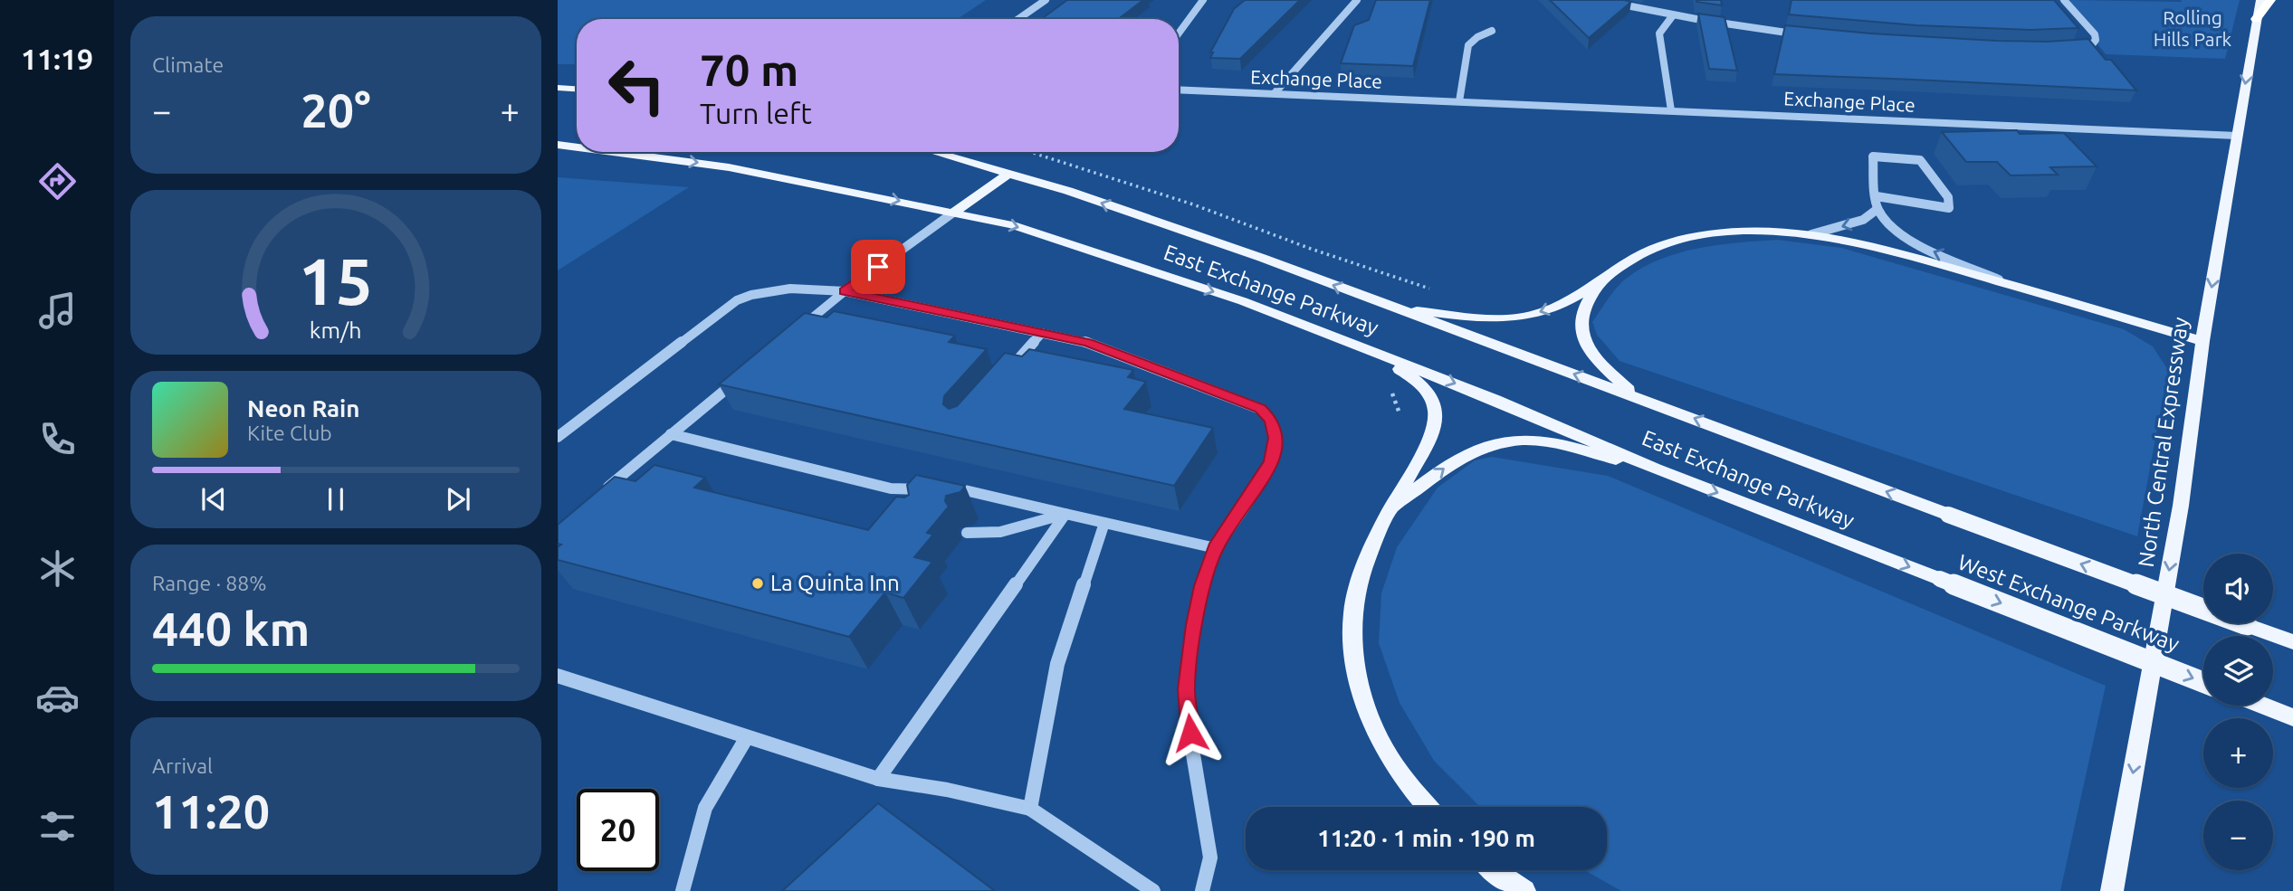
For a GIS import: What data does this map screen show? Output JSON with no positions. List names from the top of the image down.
{
  "streets": {
    "main road": ["East Exchange Parkway", "North Central Expressway", "West Exchange Parkway"],
    "street": ["Exchange Place"]
  },
  "crossings": [
    ["Exchange Place", "North Central Expressway"],
    ["East Exchange Parkway", "West Exchange Parkway"]
  ],
  "one_way": ["North Central Expressway"],
  "parks": ["Rolling Hills Park"],
  "places": ["La Quinta Inn"],
  "page": {
    "tabs": "11:19",
    "tile": [
      "Climate",
      ["Range · 88%", "440 km"],
      ["Arrival", "11:20"]
    ],
    "turn": ["70 m", "Turn left"],
    "heat": ["−", "20°", "+"],
    "song": ["Neon Rain", "Kite Club"],
    "map_buttons": ["+", "−"],
    "limit": "20",
    "trip": "11:20 · 1 min · 190 m",
    "gauge": ["15", "km/h"]
  }
}
